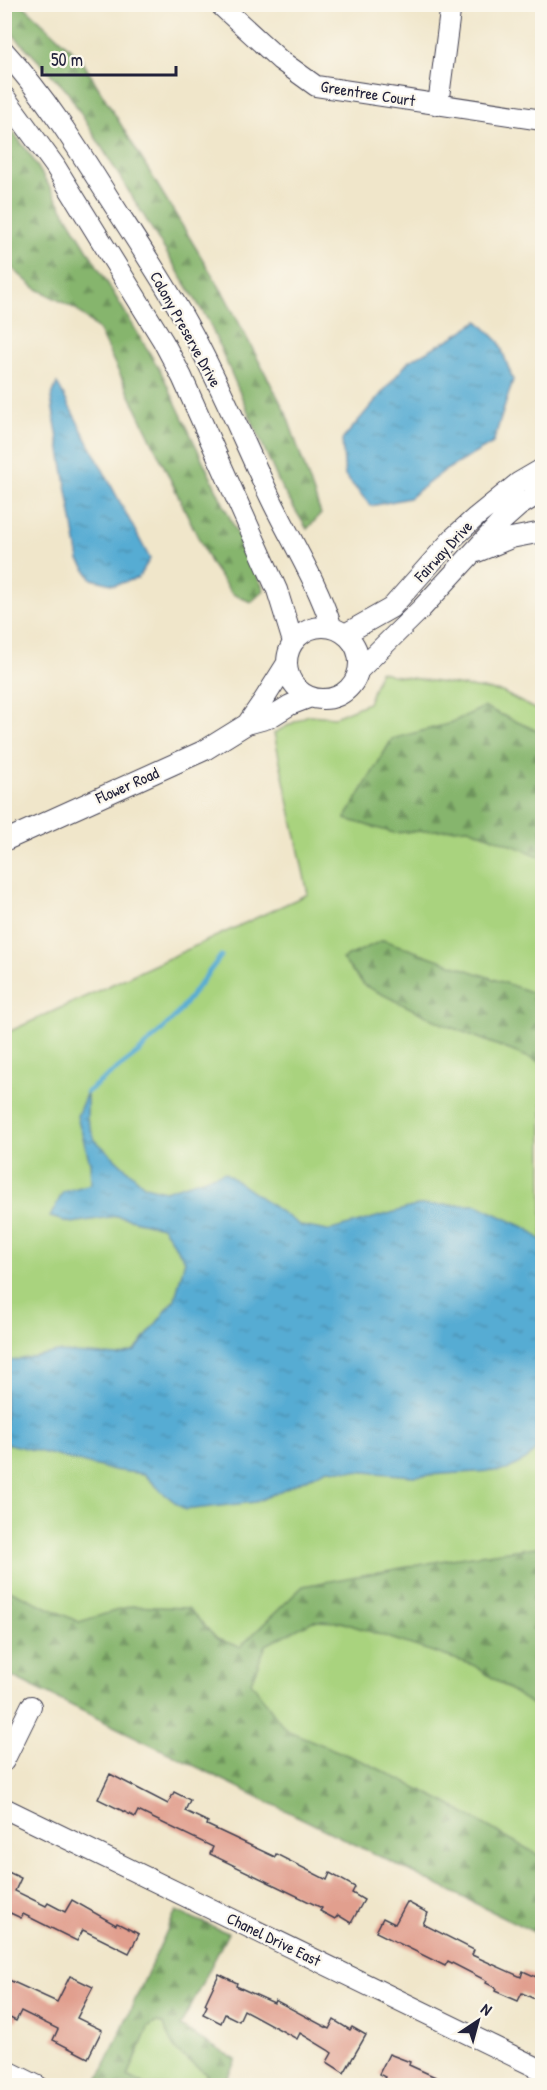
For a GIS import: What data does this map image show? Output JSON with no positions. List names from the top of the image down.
{
  "streets": {
    "street": [
      "Greentree Court",
      "Colony Preserve Drive",
      "Fairway Drive",
      "Flower Road",
      "Chanel Drive East"
    ]
  },
  "crossings": [
    ["Colony Preserve Drive", "Fairway Drive"],
    ["Colony Preserve Drive", "Flower Road"],
    ["Fairway Drive", "Flower Road"]
  ],
  "scale_bar": "50 m",
  "north": "top right"
}
